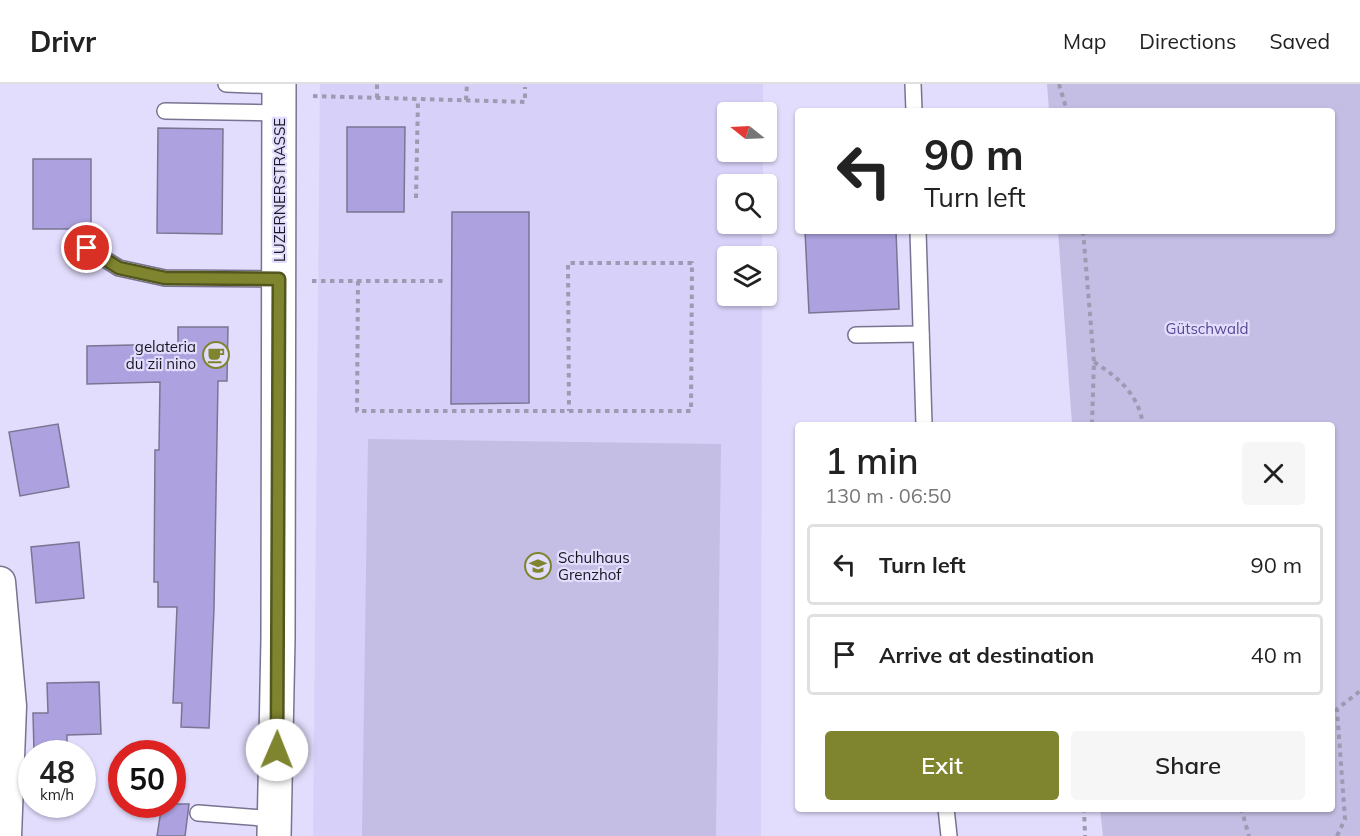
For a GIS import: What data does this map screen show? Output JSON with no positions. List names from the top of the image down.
{
  "streets": {
    "main road": ["LUZERNERSTRASSE"]
  },
  "parks": ["Gütschwald"],
  "places": {
    "cafe": ["gelateria du zii nino"],
    "school or university": ["Schulhaus Grenzhof"]
  },
  "north": "left",
  "page": {
    "header": "Drivr",
    "nav": ["Map", "Directions", "Saved"],
    "turn": ["90 m", "Turn left"],
    "heading": ["1 min", "130 m · 06:50"],
    "list": [
      {
        "name": "Turn left",
        "value": "90 m"
      },
      {
        "name": "Arrive at destination",
        "value": "40 m"
      }
    ],
    "buttons": ["Exit", "Share"],
    "speed": "48 km/h",
    "limit": "50"
  }
}
